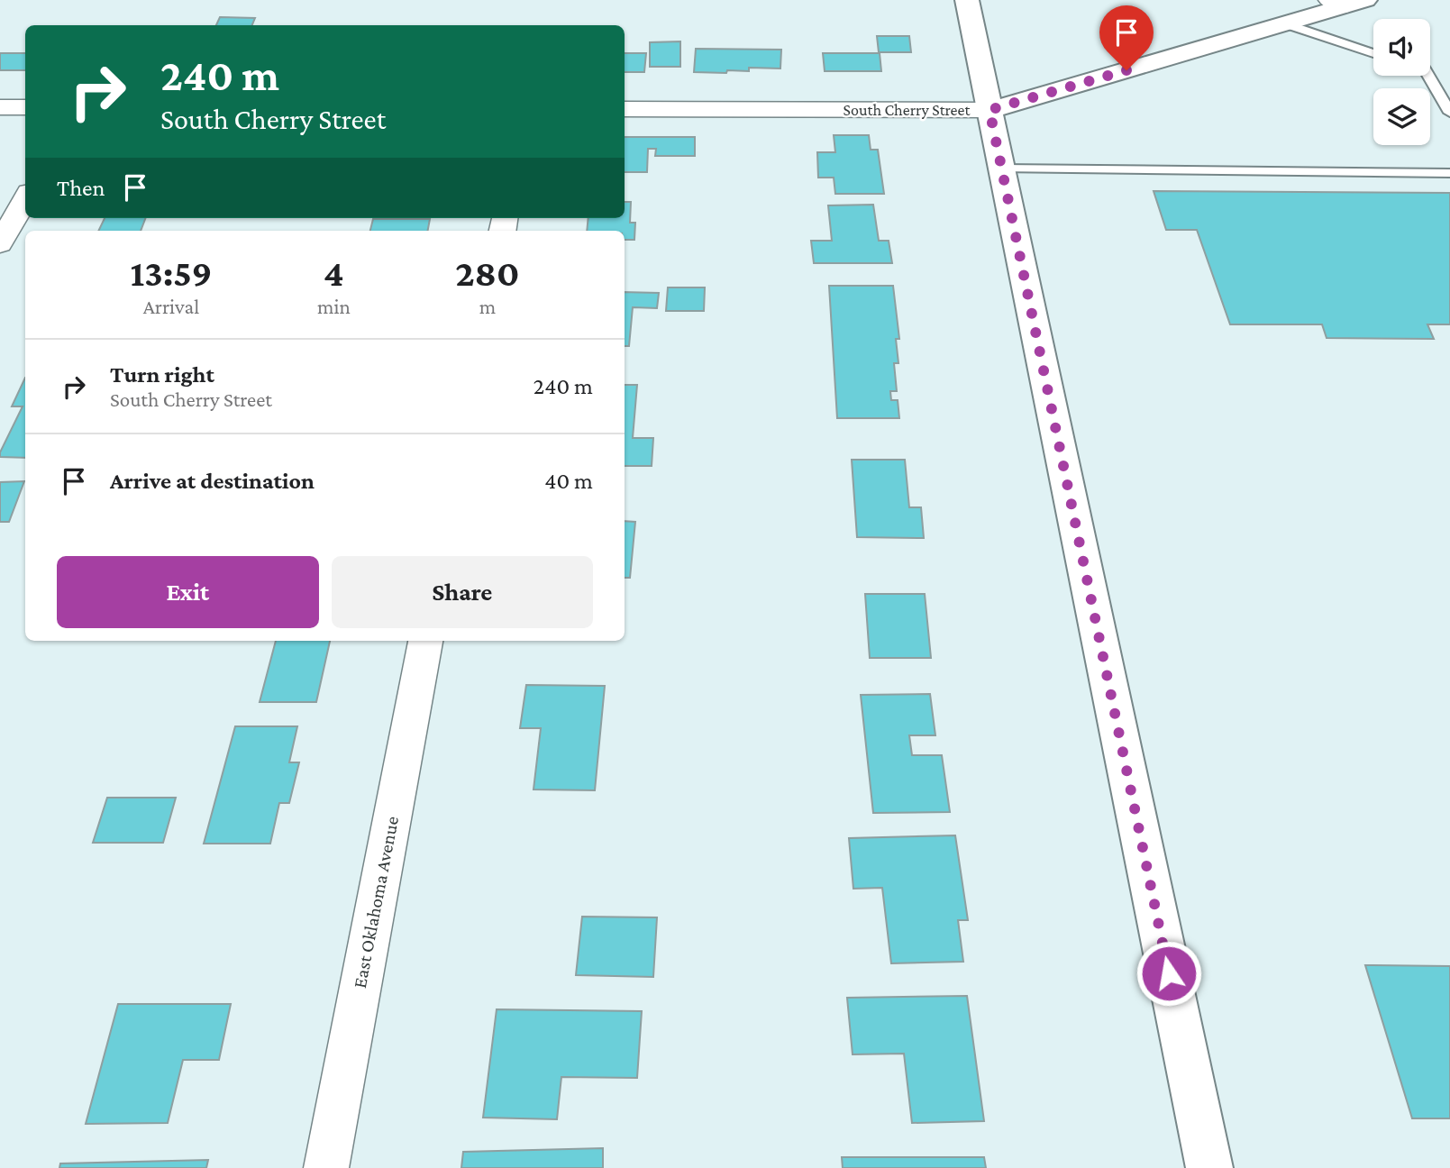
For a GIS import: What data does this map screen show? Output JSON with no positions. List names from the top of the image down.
{
  "streets": {
    "street": ["South Cherry Street", "East Oklahoma Avenue"]
  },
  "page": {
    "turn": ["240 m", "South Cherry Street"],
    "then": "Then",
    "eta": [
      "13:59",
      "Arrival",
      "4",
      "min",
      "280",
      "m"
    ],
    "list": [
      {
        "name": "Turn right",
        "note": "South Cherry Street",
        "value": "240 m"
      },
      {
        "name": "Arrive at destination",
        "value": "40 m"
      }
    ],
    "buttons": ["Exit", "Share"]
  }
}
